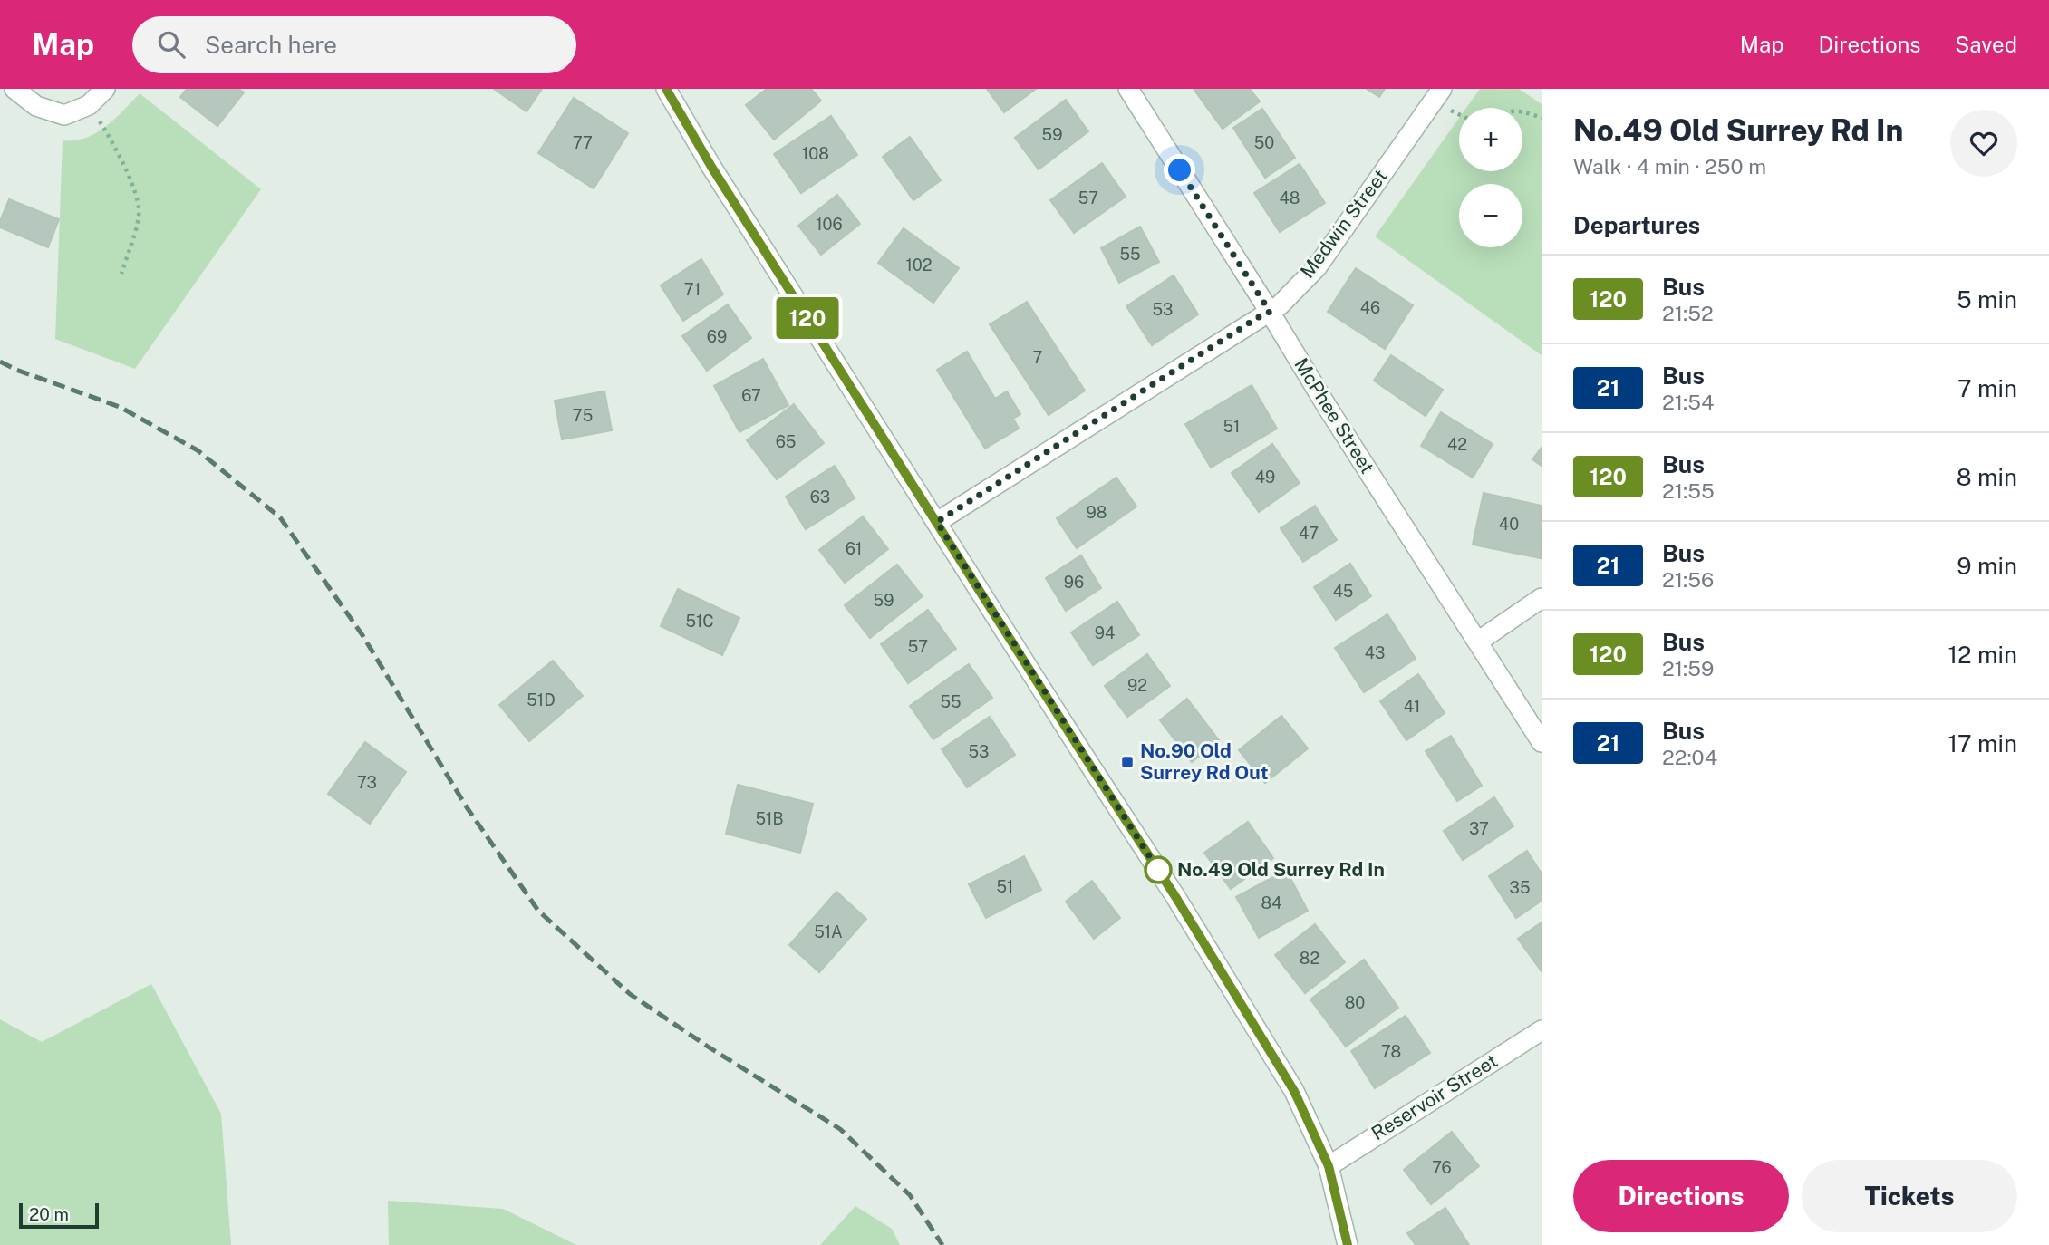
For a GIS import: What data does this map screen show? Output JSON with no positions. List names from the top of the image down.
{
  "streets": {
    "street": ["Medwin Street", "McPhee Street", "Reservoir Street"]
  },
  "crossings": [
    ["Medwin Street", "McPhee Street"]
  ],
  "places": {
    "transit": ["No.90 Old Surrey Rd Out"],
    "other": ["No.49 Old Surrey Rd In"]
  },
  "lines": ["bus line 120"],
  "house_numbers": [
    "59",
    "77",
    "50",
    "108",
    "57",
    "48",
    "106",
    "55",
    "102",
    "71",
    "46",
    "53",
    "69",
    "7",
    "67",
    "75",
    "51",
    "65",
    "42",
    "49",
    "63",
    "98",
    "40",
    "47",
    "61",
    "96",
    "45",
    "59",
    "51C",
    "94",
    "57",
    "43",
    "92",
    "51D",
    "55",
    "41",
    "53",
    "73",
    "51B",
    "37",
    "51",
    "35",
    "84",
    "51A",
    "82",
    "80",
    "78",
    "76"
  ],
  "scale_bar": "20 m",
  "page": {
    "header": "Map",
    "search": "Search here",
    "nav": ["Map", "Directions", "Saved"],
    "on_map": "120",
    "heading": [
      ["No.49 Old Surrey Rd In", "Walk · 4 min · 250 m"],
      "Departures"
    ],
    "map_buttons": ["+", "−"],
    "list": [
      {
        "mark": "120",
        "name": "Bus",
        "note": "21:52",
        "value": "5 min"
      },
      {
        "mark": "21",
        "name": "Bus",
        "note": "21:54",
        "value": "7 min"
      },
      {
        "mark": "120",
        "name": "Bus",
        "note": "21:55",
        "value": "8 min"
      },
      {
        "mark": "21",
        "name": "Bus",
        "note": "21:56",
        "value": "9 min"
      },
      {
        "mark": "120",
        "name": "Bus",
        "note": "21:59",
        "value": "12 min"
      },
      {
        "mark": "21",
        "name": "Bus",
        "note": "22:04",
        "value": "17 min"
      }
    ],
    "buttons": ["Directions", "Tickets"],
    "scale": "20 m"
  }
}
